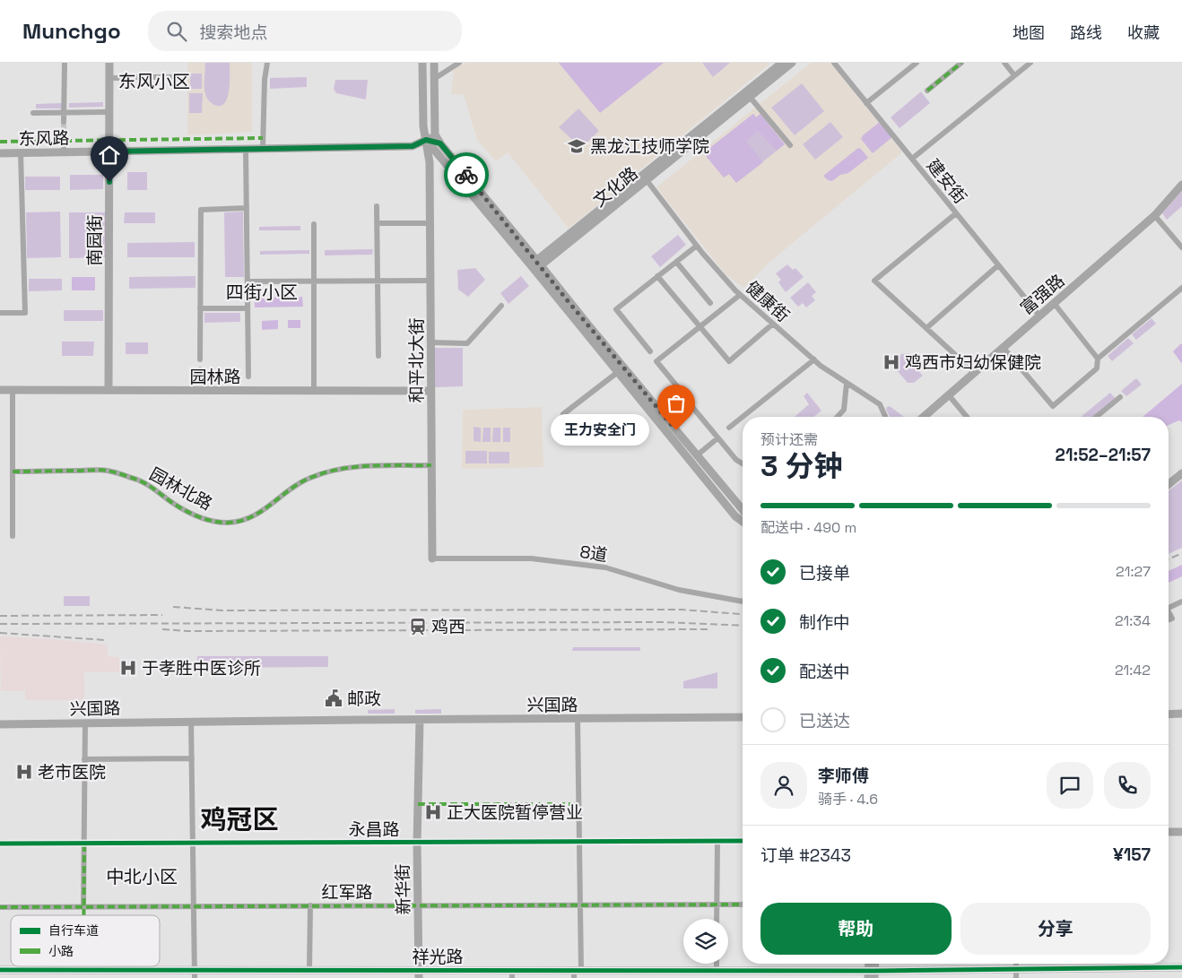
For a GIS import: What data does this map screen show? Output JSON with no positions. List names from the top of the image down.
{
  "streets": {
    "street": [
      "东风路",
      "建安街",
      "文化路",
      "南园街",
      "富强路",
      "健康街",
      "和平北大街",
      "园林路",
      "园林北路",
      "8道",
      "兴国路",
      "永昌路",
      "新华街",
      "红军路",
      "祥光路"
    ]
  },
  "crossings": [
    ["东风路", "南园街"],
    ["东风路", "和平北大街"],
    ["建安街", "富强路"],
    ["文化路", "健康街"],
    ["南园街", "园林路"],
    ["和平北大街", "园林路"],
    ["和平北大街", "园林北路"],
    ["和平北大街", "8道"],
    ["兴国路", "新华街"],
    ["永昌路", "新华街"],
    ["新华街", "红军路"],
    ["新华街", "祥光路"]
  ],
  "districts": [
    "东风小区",
    "四街小区",
    "鸡冠区",
    "中北小区"
  ],
  "places": {
    "school or university": ["黑龙江技师学院"],
    "hospital": [
      "鸡西市妇幼保健院",
      "于孝胜中医诊所",
      "老市医院",
      "正大医院暂停营业"
    ],
    "other": ["王力安全门"],
    "station": ["鸡西"],
    "public building": ["邮政"]
  },
  "legend": ["自行车道", "小路"],
  "page": {
    "header": "Munchgo",
    "search": "搜索地点",
    "nav": ["地图", "路线", "收藏"],
    "bubble": "王力安全门",
    "heading": ["3 分钟", "预计还需", "21:52–21:57"],
    "panel": [
      "李师傅",
      "骑手 · 4.6",
      "订单 #2343",
      "¥157"
    ],
    "bar": "配送中 · 490 m",
    "list": [
      ["已接单", "21:27"],
      ["制作中", "21:34"],
      ["配送中", "21:42"],
      "已送达"
    ],
    "buttons": ["帮助", "分享"]
  }
}
